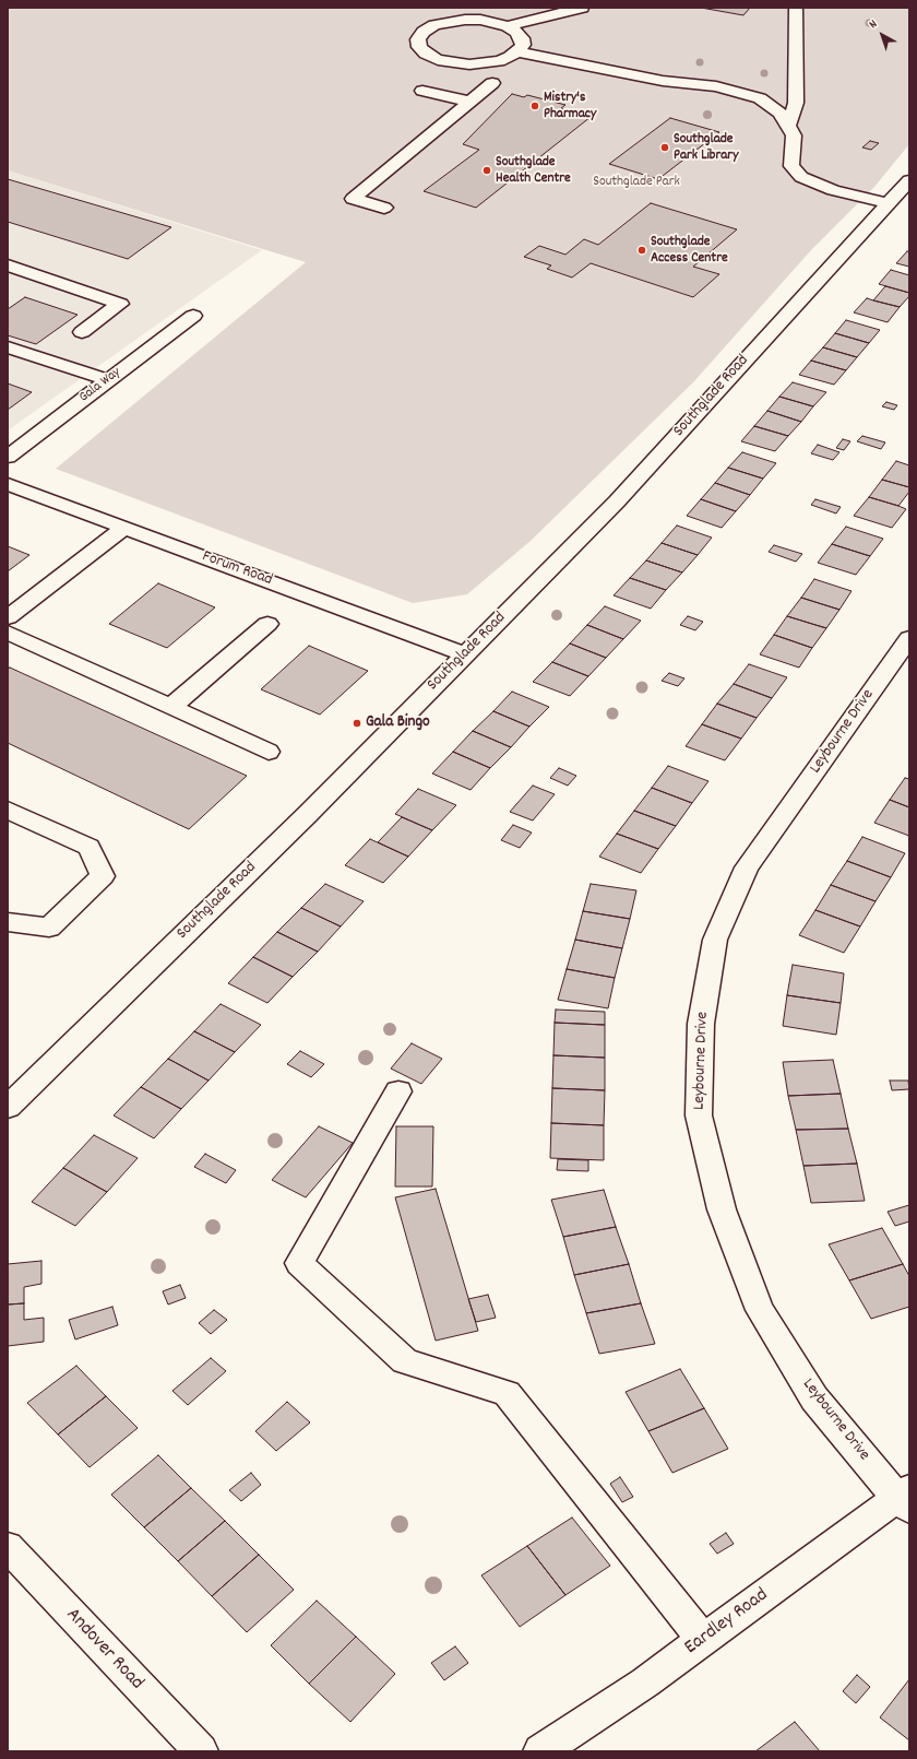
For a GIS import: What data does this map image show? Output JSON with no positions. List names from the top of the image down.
{
  "streets": {
    "street": [
      "Gala Way",
      "Southglade Road",
      "Forum Road",
      "Leybourne Drive",
      "Eardley Road",
      "Andover Road"
    ]
  },
  "crossings": [
    ["Southglade Road", "Forum Road"],
    ["Leybourne Drive", "Eardley Road"]
  ],
  "parks": ["Southglade Park"],
  "places": [
    "Mistry's Pharmacy",
    "Southglade Park Library",
    "Southglade Health Centre",
    "Southglade Access Centre",
    "Gala Bingo"
  ],
  "north": "top left"
}
